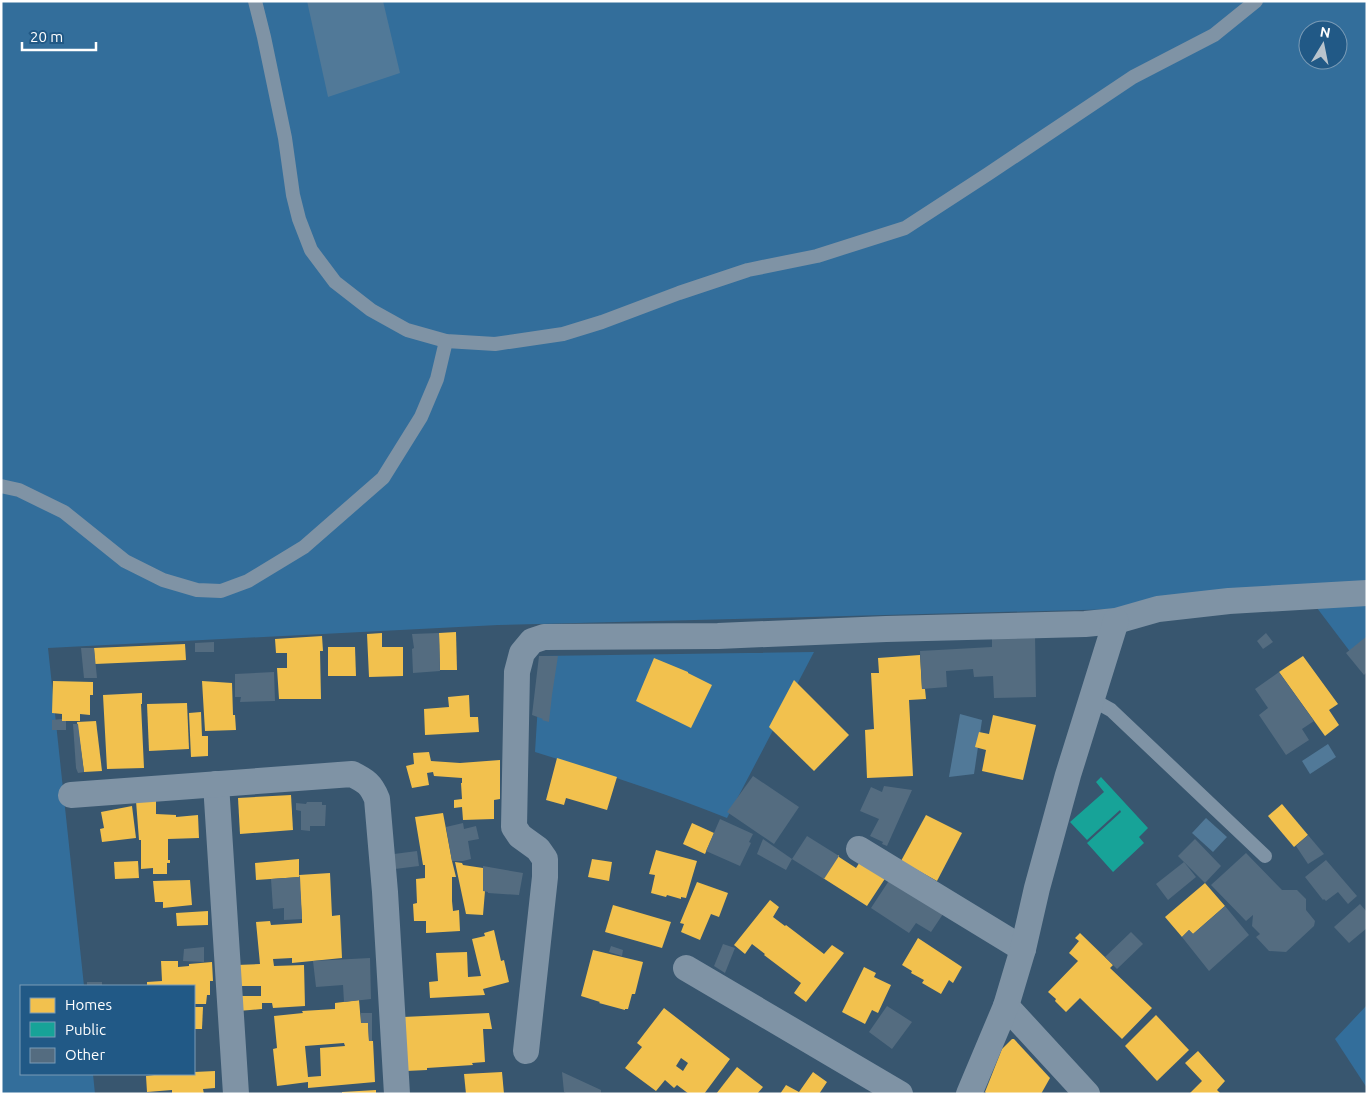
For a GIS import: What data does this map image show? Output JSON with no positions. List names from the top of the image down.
{
  "legend": ["Homes", "Public", "Other"],
  "scale_bar": "20 m",
  "north": "top"
}
